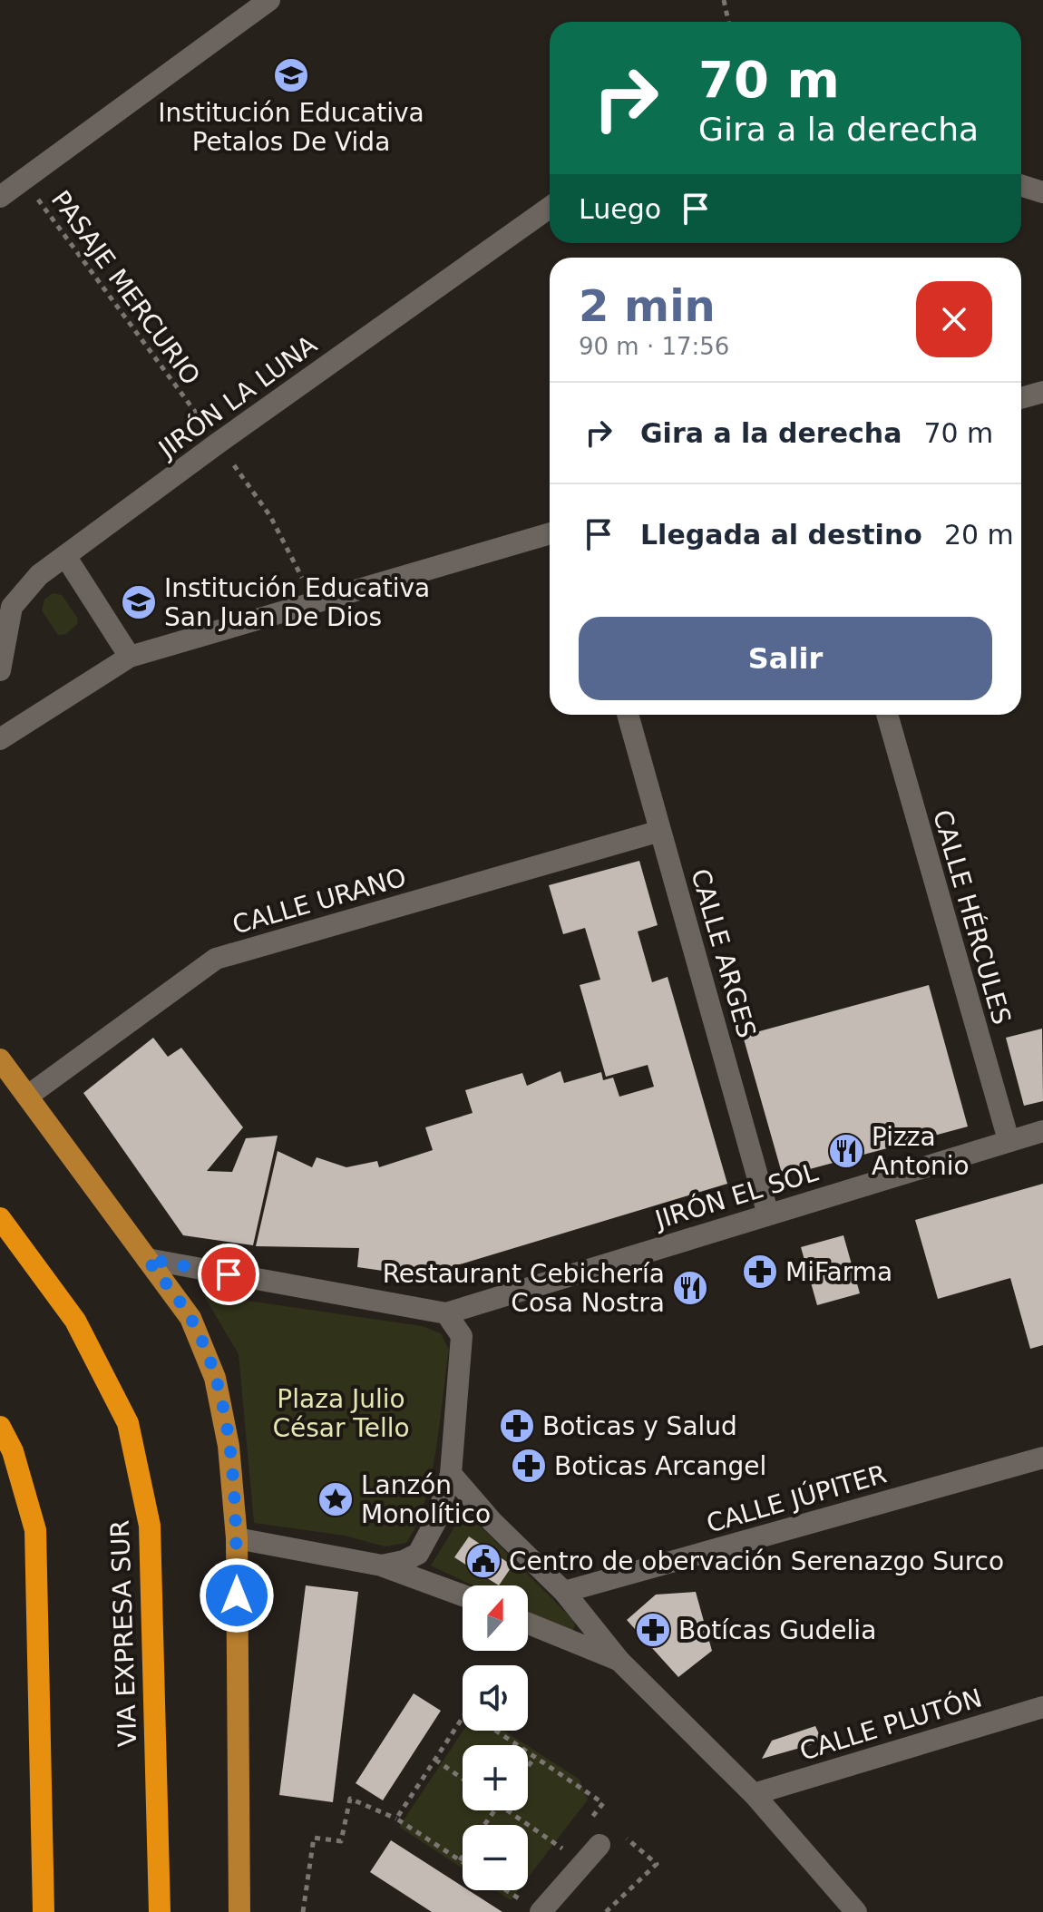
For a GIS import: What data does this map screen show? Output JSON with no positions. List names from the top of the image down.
{
  "streets": {
    "highway": ["VIA EXPRESA SUR"],
    "street": [
      "JIRÓN LA LUNA",
      "CALLE URANO",
      "CALLE HÉRCULES",
      "CALLE ARGES",
      "JIRÓN EL SOL",
      "CALLE JÚPITER",
      "CALLE PLUTÓN"
    ],
    "path": ["PASAJE MERCURIO"]
  },
  "crossings": [
    ["PASAJE MERCURIO", "JIRÓN LA LUNA"],
    ["CALLE URANO", "CALLE ARGES"],
    ["CALLE HÉRCULES", "JIRÓN EL SOL"],
    ["CALLE ARGES", "JIRÓN EL SOL"]
  ],
  "parks": ["Plaza Julio César Tello"],
  "places": {
    "school or university": ["Institución Educativa Petalos De Vida", "Institución Educativa San Juan De Dios"],
    "restaurant": ["Pizza Antonio", "Restaurant Cebichería Cosa Nostra"],
    "pharmacy": [
      "MiFarma",
      "Boticas y Salud",
      "Boticas Arcangel",
      "Botícas Gudelia"
    ],
    "place": ["Lanzón Monolítico"],
    "public building": ["Centro de obervación Serenazgo Surco"]
  },
  "north": "top",
  "page": {
    "turn": ["70 m", "Gira a la derecha"],
    "then": "Luego",
    "heading": ["2 min", "90 m · 17:56"],
    "list": [
      {
        "name": "Gira a la derecha",
        "value": "70 m"
      },
      {
        "name": "Llegada al destino",
        "value": "20 m"
      }
    ],
    "buttons": "Salir",
    "map_buttons": ["+", "−"]
  }
}
